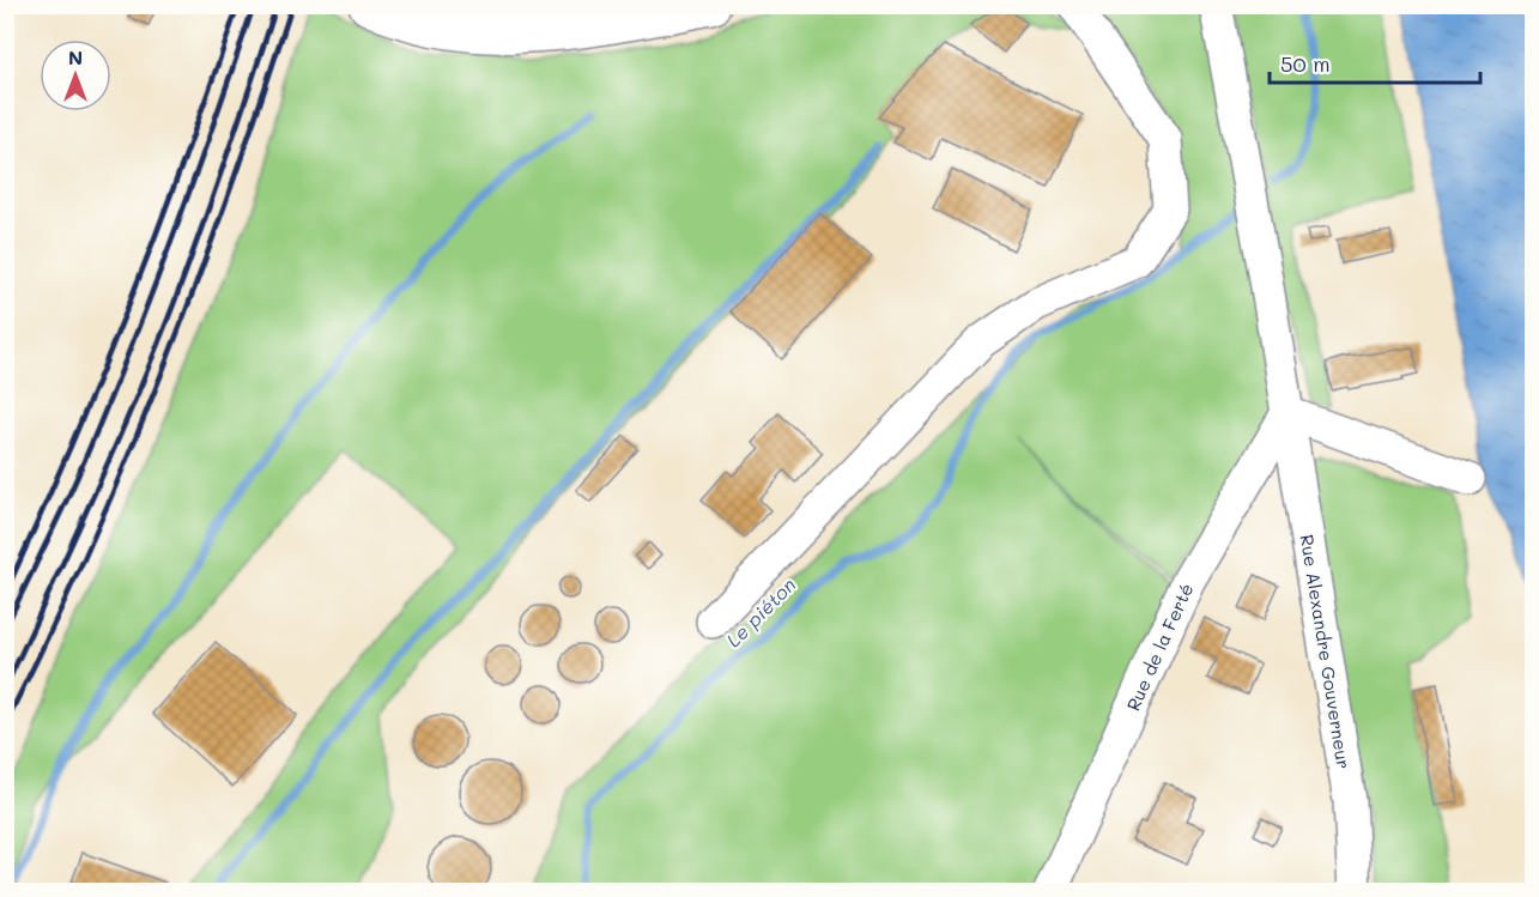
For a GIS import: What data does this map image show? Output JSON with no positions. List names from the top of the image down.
{
  "streets": {
    "street": ["Rue de la Ferté", "Rue Alexandre Gouverneur"]
  },
  "crossings": [
    ["Rue de la Ferté", "Rue Alexandre Gouverneur"]
  ],
  "water": ["Le piéton"],
  "scale_bar": "50 m",
  "north": "top"
}
